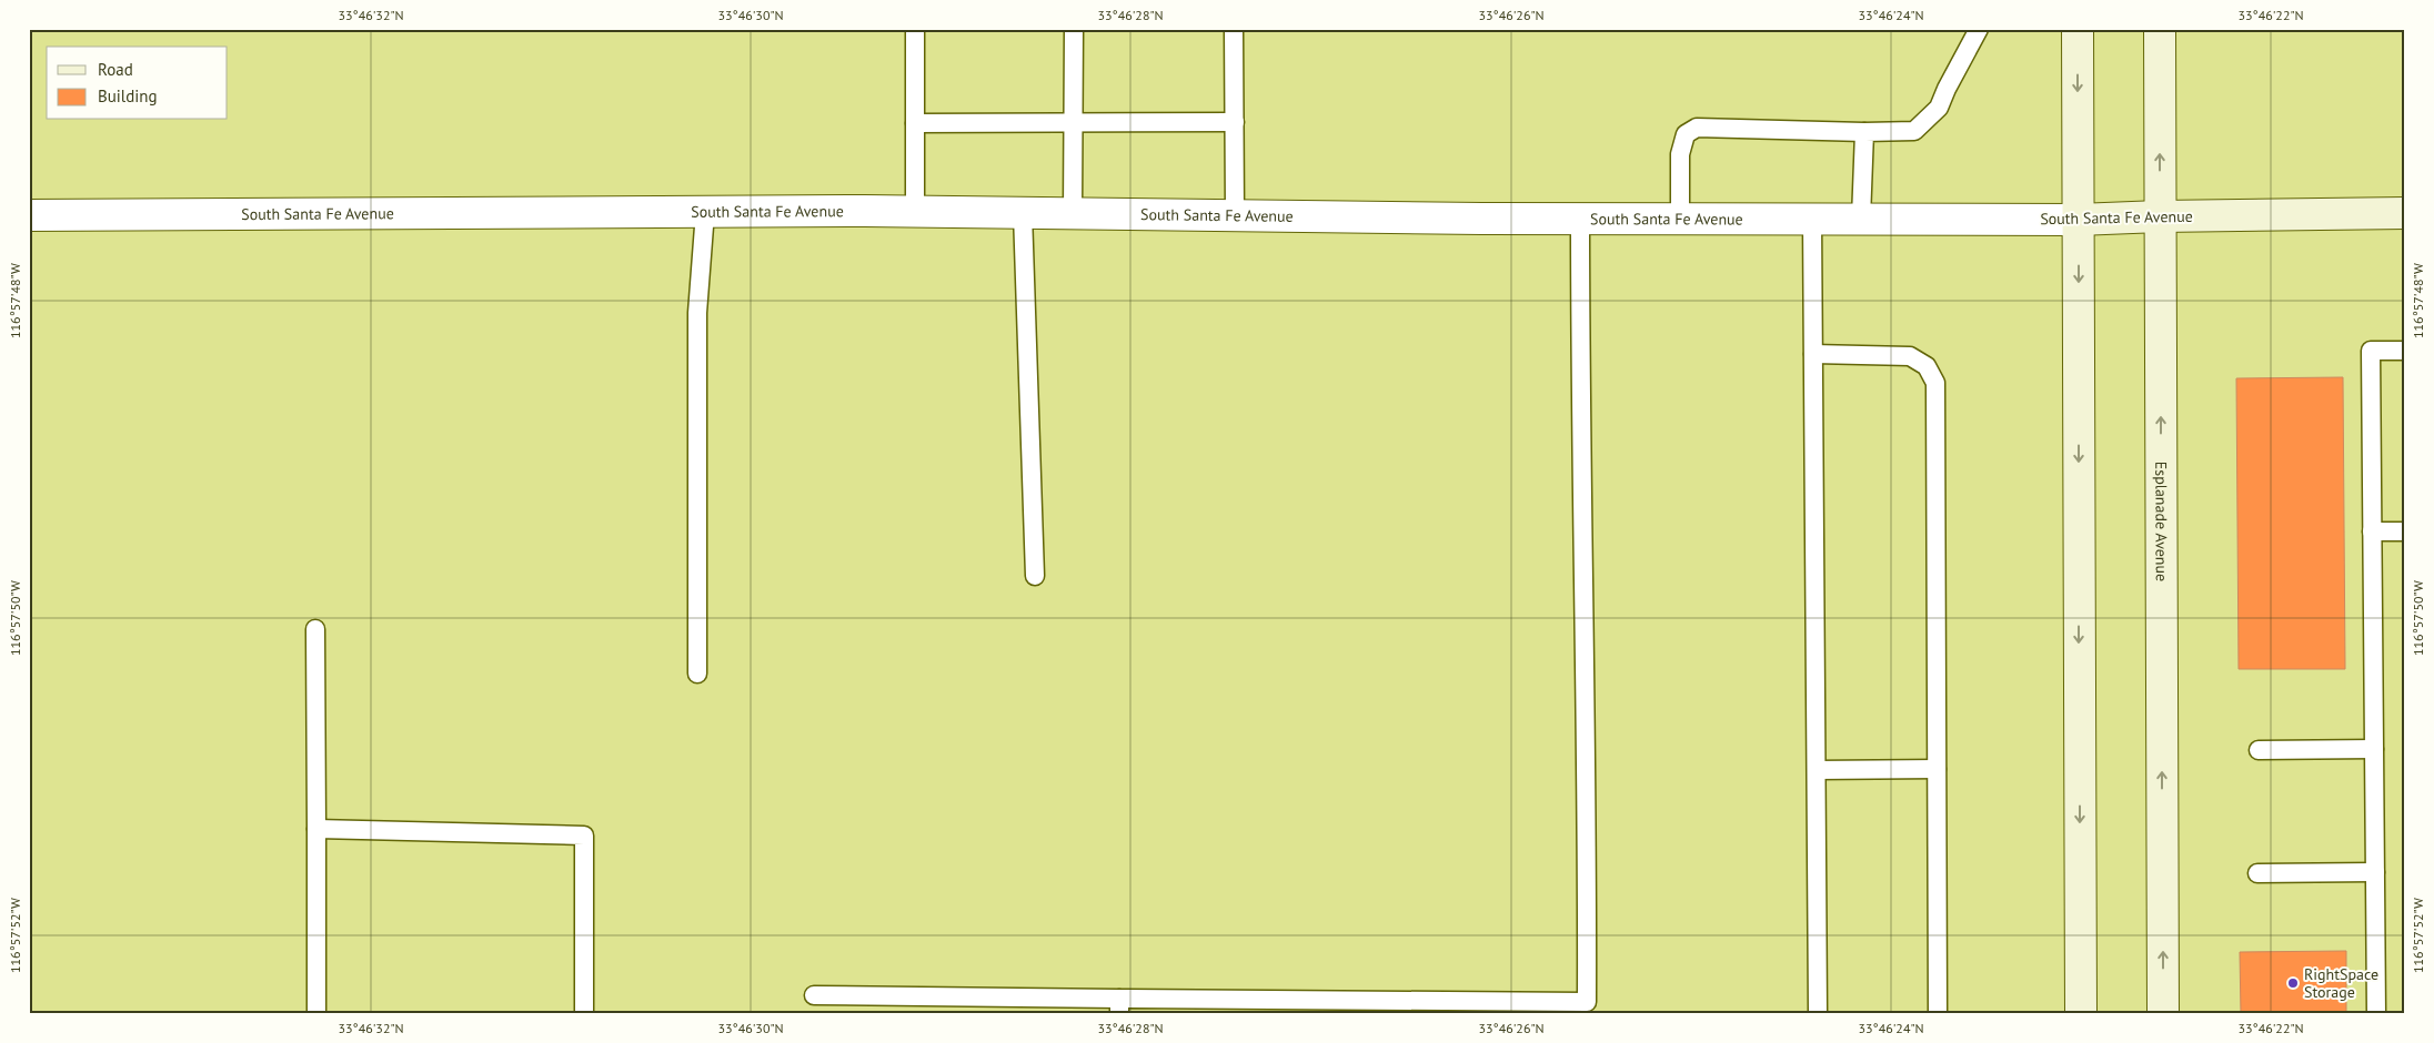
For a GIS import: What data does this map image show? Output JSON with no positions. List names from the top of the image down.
{
  "streets": {
    "main road": ["South Santa Fe Avenue", "Esplanade Avenue"]
  },
  "crossings": [
    ["South Santa Fe Avenue", "Esplanade Avenue"]
  ],
  "places": ["RightSpace Storage"],
  "legend": ["Road", "Building"],
  "coordinates": [
    "33°46'32\"N",
    "33°46'30\"N",
    "33°46'28\"N",
    "33°46'26\"N",
    "33°46'24\"N",
    "33°46'22\"N",
    "116°57'48\"W",
    "116°57'50\"W",
    "116°57'52\"W"
  ]
}
